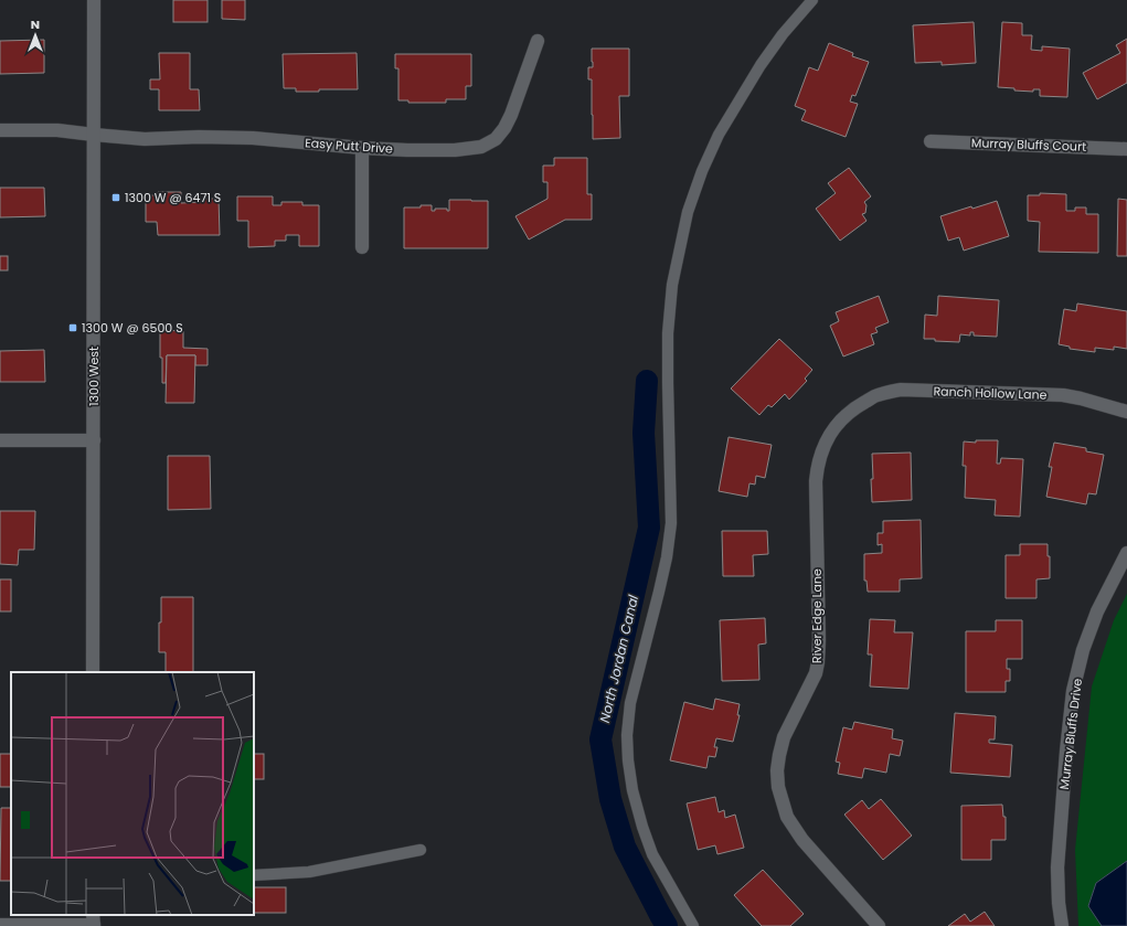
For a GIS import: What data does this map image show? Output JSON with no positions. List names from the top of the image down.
{
  "streets": {
    "street": [
      "Murray Bluffs Court",
      "Easy Putt Drive",
      "1300 West",
      "Ranch Hollow Lane",
      "River Edge Lane",
      "Murray Bluffs Drive"
    ]
  },
  "crossings": [
    ["Easy Putt Drive", "1300 West"],
    ["Ranch Hollow Lane", "River Edge Lane"]
  ],
  "water": ["North Jordan Canal"],
  "places": {
    "transit": ["1300 W @ 6471 S", "1300 W @ 6500 S"]
  },
  "north": "top"
}
